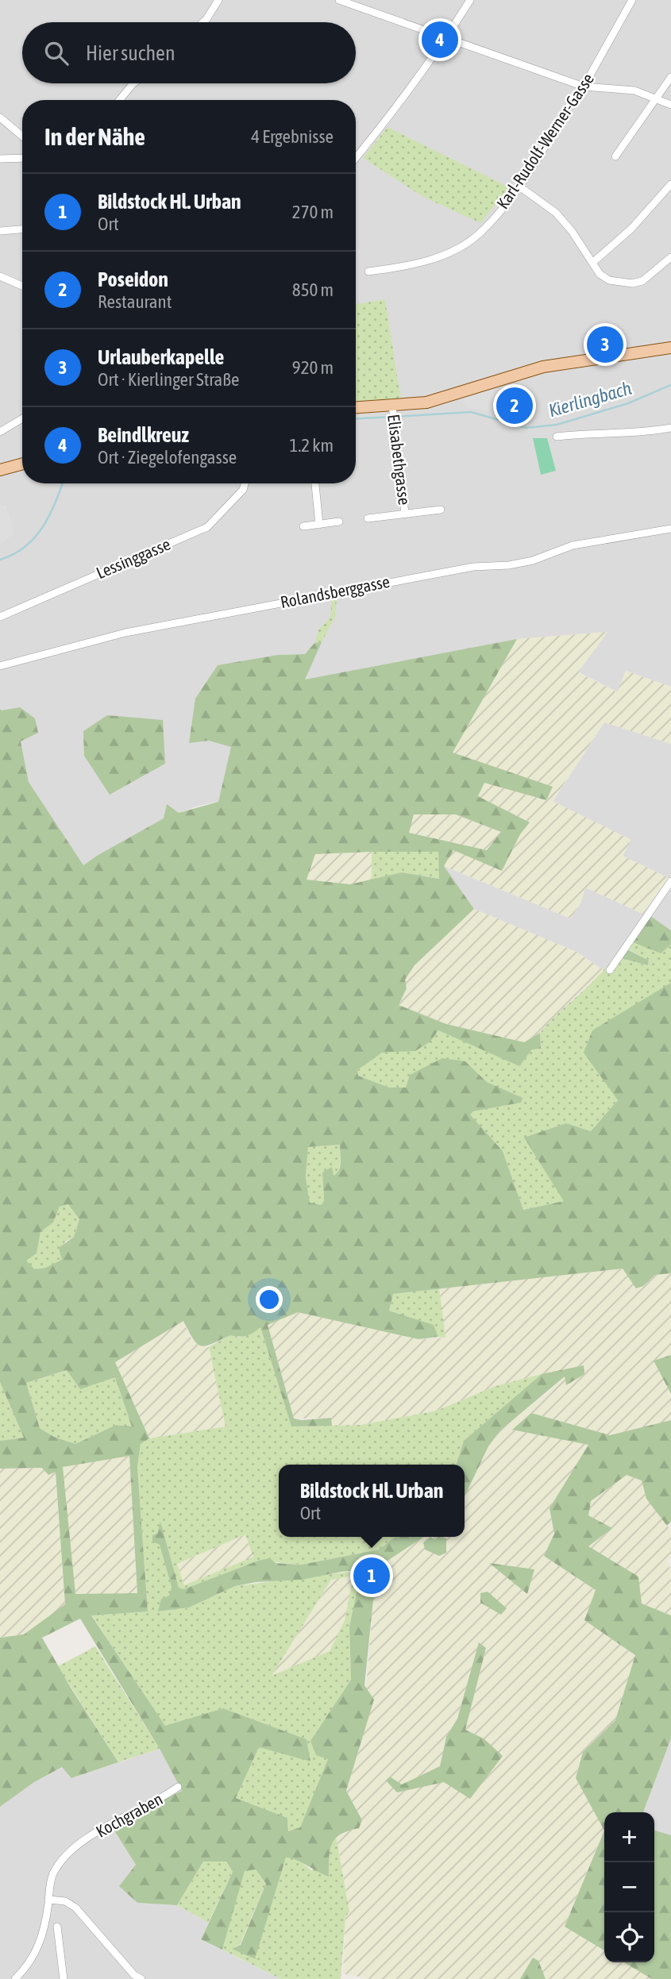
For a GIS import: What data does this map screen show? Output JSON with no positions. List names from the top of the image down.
{
  "streets": {
    "street": [
      "Karl-Rudolf-Werner-Gasse",
      "Elisabethgasse",
      "Lessinggasse",
      "Rolandsberggasse",
      "Kochgraben"
    ]
  },
  "water": ["Kierlingbach"],
  "page": {
    "pins": [
      "4",
      "3",
      "2",
      "1"
    ],
    "search": "Hier suchen",
    "heading": ["In der Nähe", "4 Ergebnisse"],
    "list": [
      {
        "mark": "1",
        "name": "Bildstock Hl. Urban",
        "note": "Ort",
        "value": "270 m"
      },
      {
        "mark": "2",
        "name": "Poseidon",
        "note": "Restaurant",
        "value": "850 m"
      },
      {
        "mark": "3",
        "name": "Urlauberkapelle",
        "note": "Ort · Kierlinger Straße",
        "value": "920 m"
      },
      {
        "mark": "4",
        "name": "Beindlkreuz",
        "note": "Ort · Ziegelofengasse",
        "value": "1.2 km"
      }
    ],
    "popup": ["Bildstock Hl. Urban", "Ort"],
    "map_buttons": ["+", "−"]
  }
}
